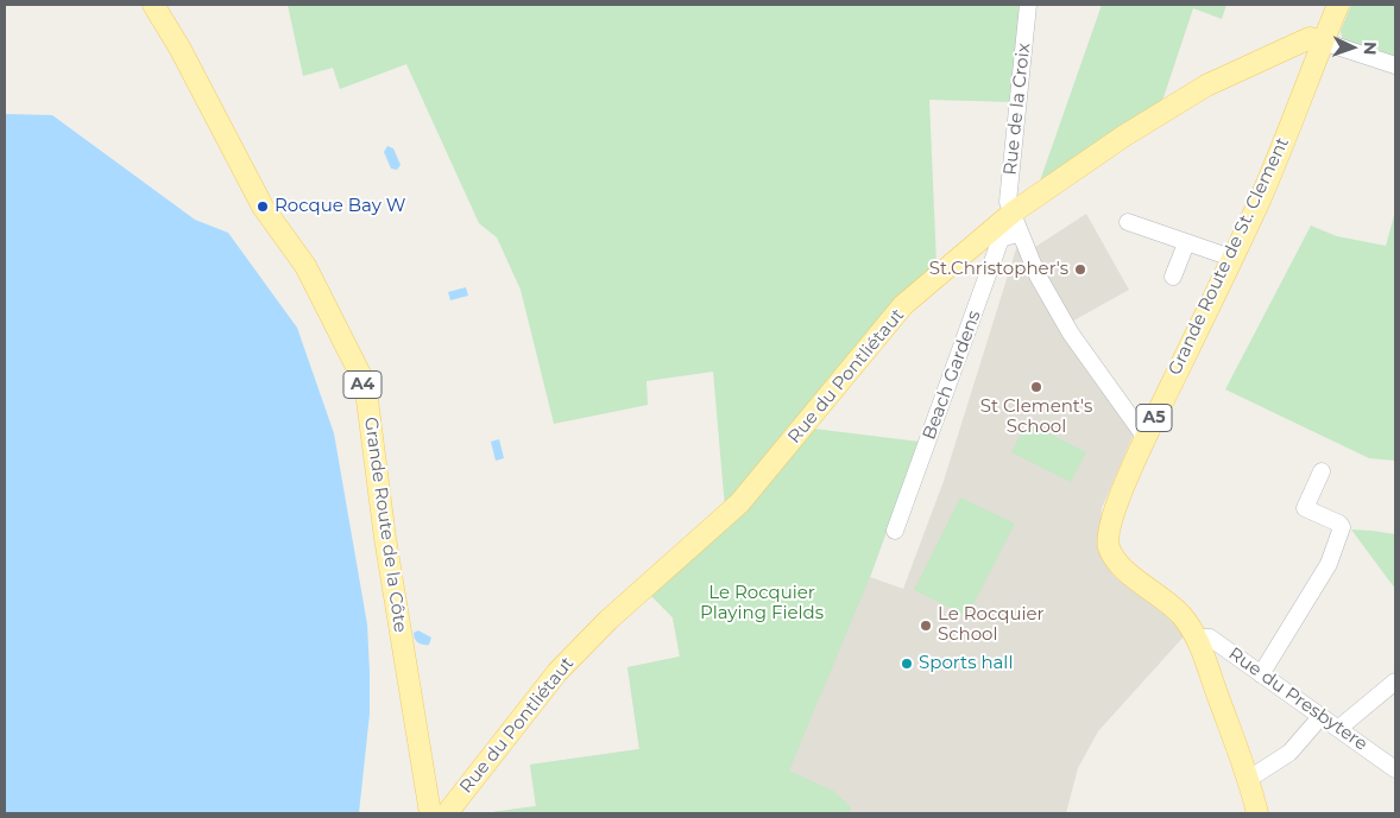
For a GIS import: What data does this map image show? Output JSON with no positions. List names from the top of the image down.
{
  "streets": {
    "main road": [
      "Grande Route de St. Clement",
      "Rue du Pontliétaut",
      "A4",
      "A5",
      "Grande Route de la Côte"
    ],
    "street": ["Rue de la Croix", "Beach Gardens", "Rue du Presbytere"]
  },
  "crossings": [
    ["Rue de la Croix", "Grande Route de St. Clement"],
    ["Rue de la Croix", "Beach Gardens"],
    ["Rue de la Croix", "Rue du Pontliétaut"],
    ["Grande Route de St. Clement", "Rue du Pontliétaut"],
    ["Grande Route de St. Clement", "Rue du Presbytere"]
  ],
  "parks": ["Le Rocquier Playing Fields"],
  "places": [
    "Rocque Bay W",
    "St.Christopher's",
    "St Clement's School",
    "Le Rocquier School",
    "Sports hall"
  ],
  "north": "right"
}
